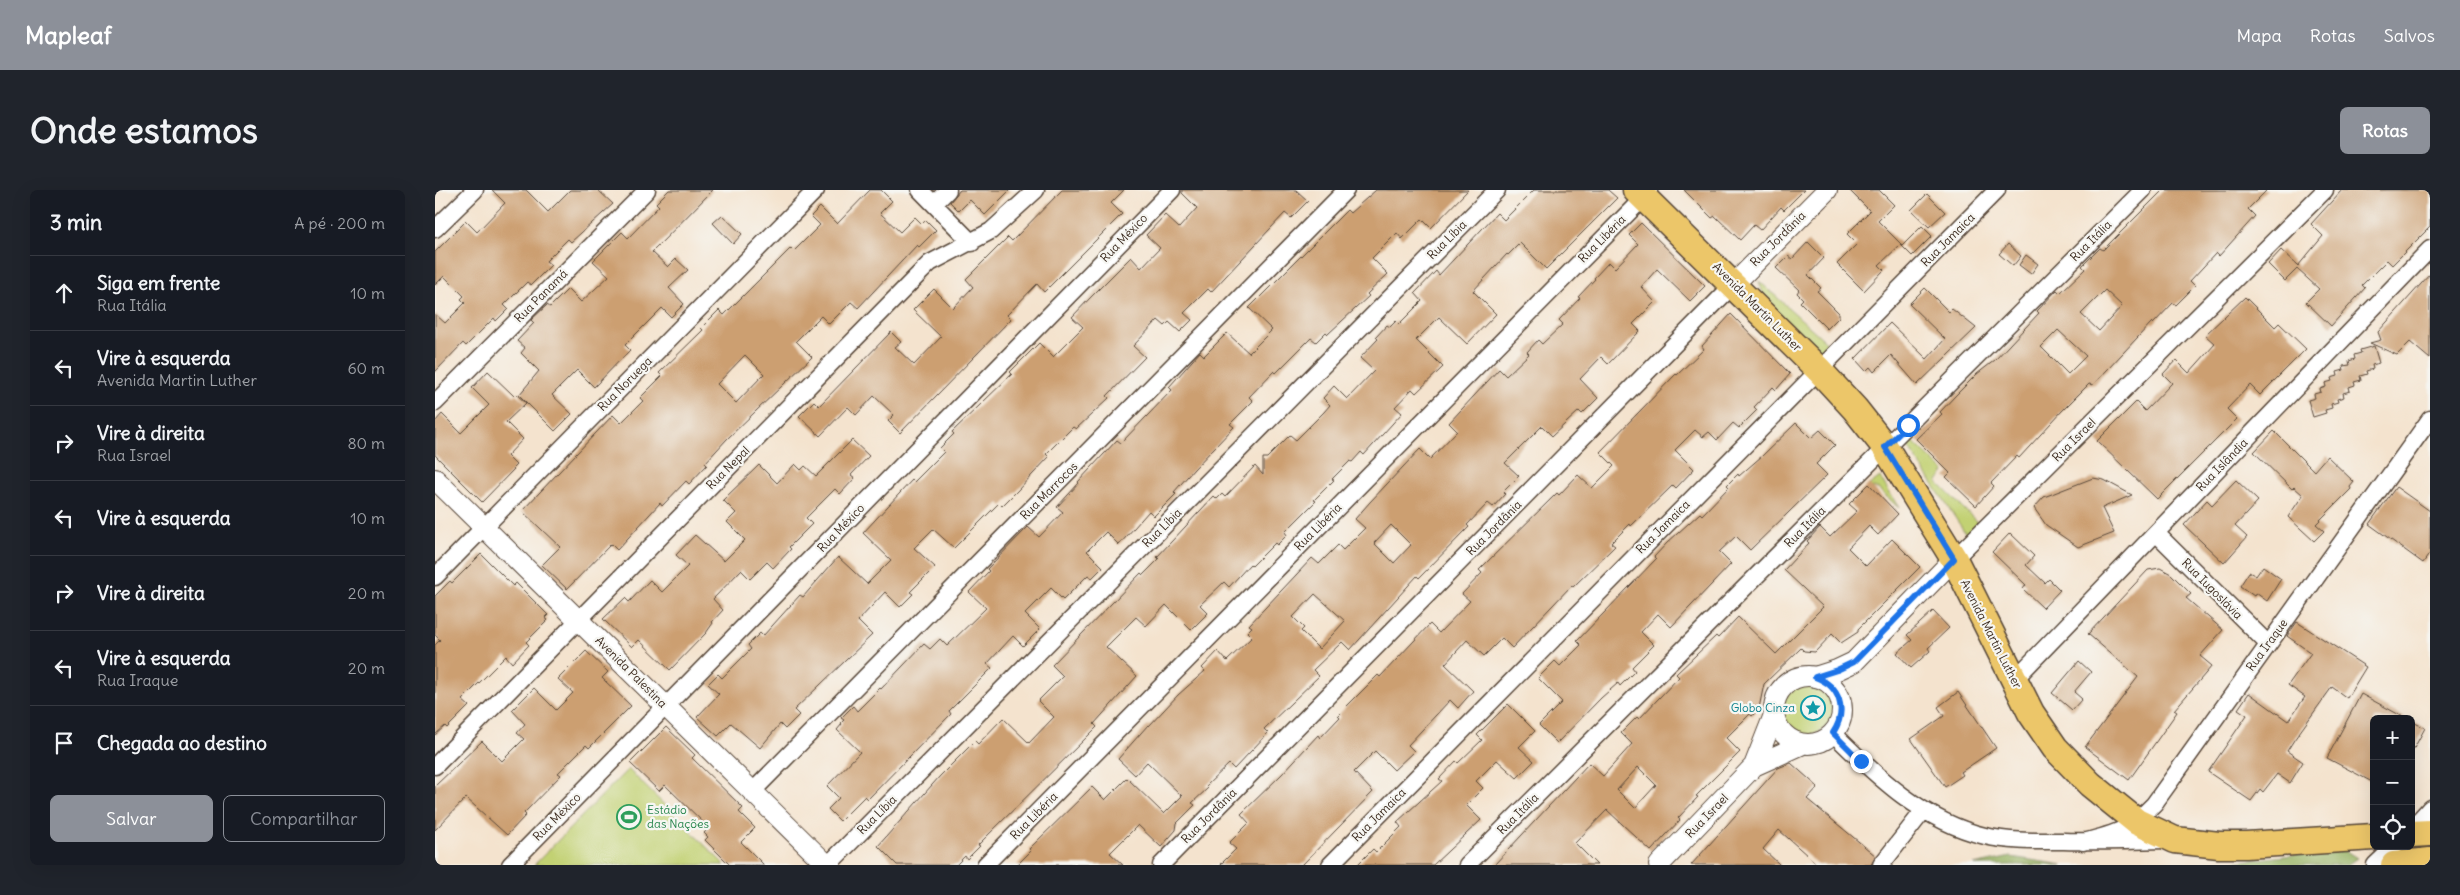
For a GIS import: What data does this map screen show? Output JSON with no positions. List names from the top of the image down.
{
  "streets": {
    "main road": ["Avenida Martin Luther"],
    "street": [
      "Rua México",
      "Rua Libéria",
      "Rua Jordânia",
      "Rua Líbia",
      "Rua Jamaica",
      "Rua Itália",
      "Rua Panamá",
      "Rua Noruega",
      "Rua Israel",
      "Rua Islândia",
      "Rua Nepal",
      "Rua Marrocos",
      "Rua Iugoslávia",
      "Rua Iraque",
      "Avenida Palestina"
    ]
  },
  "crossings": [
    ["Rua México", "Avenida Palestina"],
    ["Rua Libéria", "Avenida Martin Luther"],
    ["Rua Jordânia", "Avenida Martin Luther"],
    ["Rua Líbia", "Avenida Palestina"],
    ["Rua Jamaica", "Avenida Martin Luther"],
    ["Rua Itália", "Avenida Martin Luther"],
    ["Avenida Martin Luther", "Rua Israel"],
    ["Avenida Martin Luther", "Rua Islândia"],
    ["Avenida Martin Luther", "Rua Iraque"],
    ["Rua Noruega", "Avenida Palestina"],
    ["Rua Israel", "Rua Iraque"],
    ["Rua Islândia", "Rua Iugoslávia"],
    ["Rua Nepal", "Avenida Palestina"],
    ["Rua Marrocos", "Avenida Palestina"],
    ["Rua Iugoslávia", "Rua Iraque"]
  ],
  "places": {
    "place": ["Globo Cinza"],
    "sports": ["Estádio das Nações"]
  },
  "page": {
    "header": "Mapleaf",
    "nav": ["Mapa", "Rotas", "Salvos"],
    "buttons": [
      "Rotas",
      ["Salvar", "Compartilhar"]
    ],
    "title": "Onde estamos",
    "heading": ["3 min", "A pé · 200 m"],
    "list": [
      ["Siga em frente", "Rua Itália", "10 m"],
      ["Vire à esquerda", "Avenida Martin Luther", "60 m"],
      ["Vire à direita", "Rua Israel", "80 m"],
      ["Vire à esquerda", "10 m"],
      ["Vire à direita", "20 m"],
      ["Vire à esquerda", "Rua Iraque", "20 m"],
      "Chegada ao destino"
    ],
    "map_buttons": ["+", "−"]
  }
}
